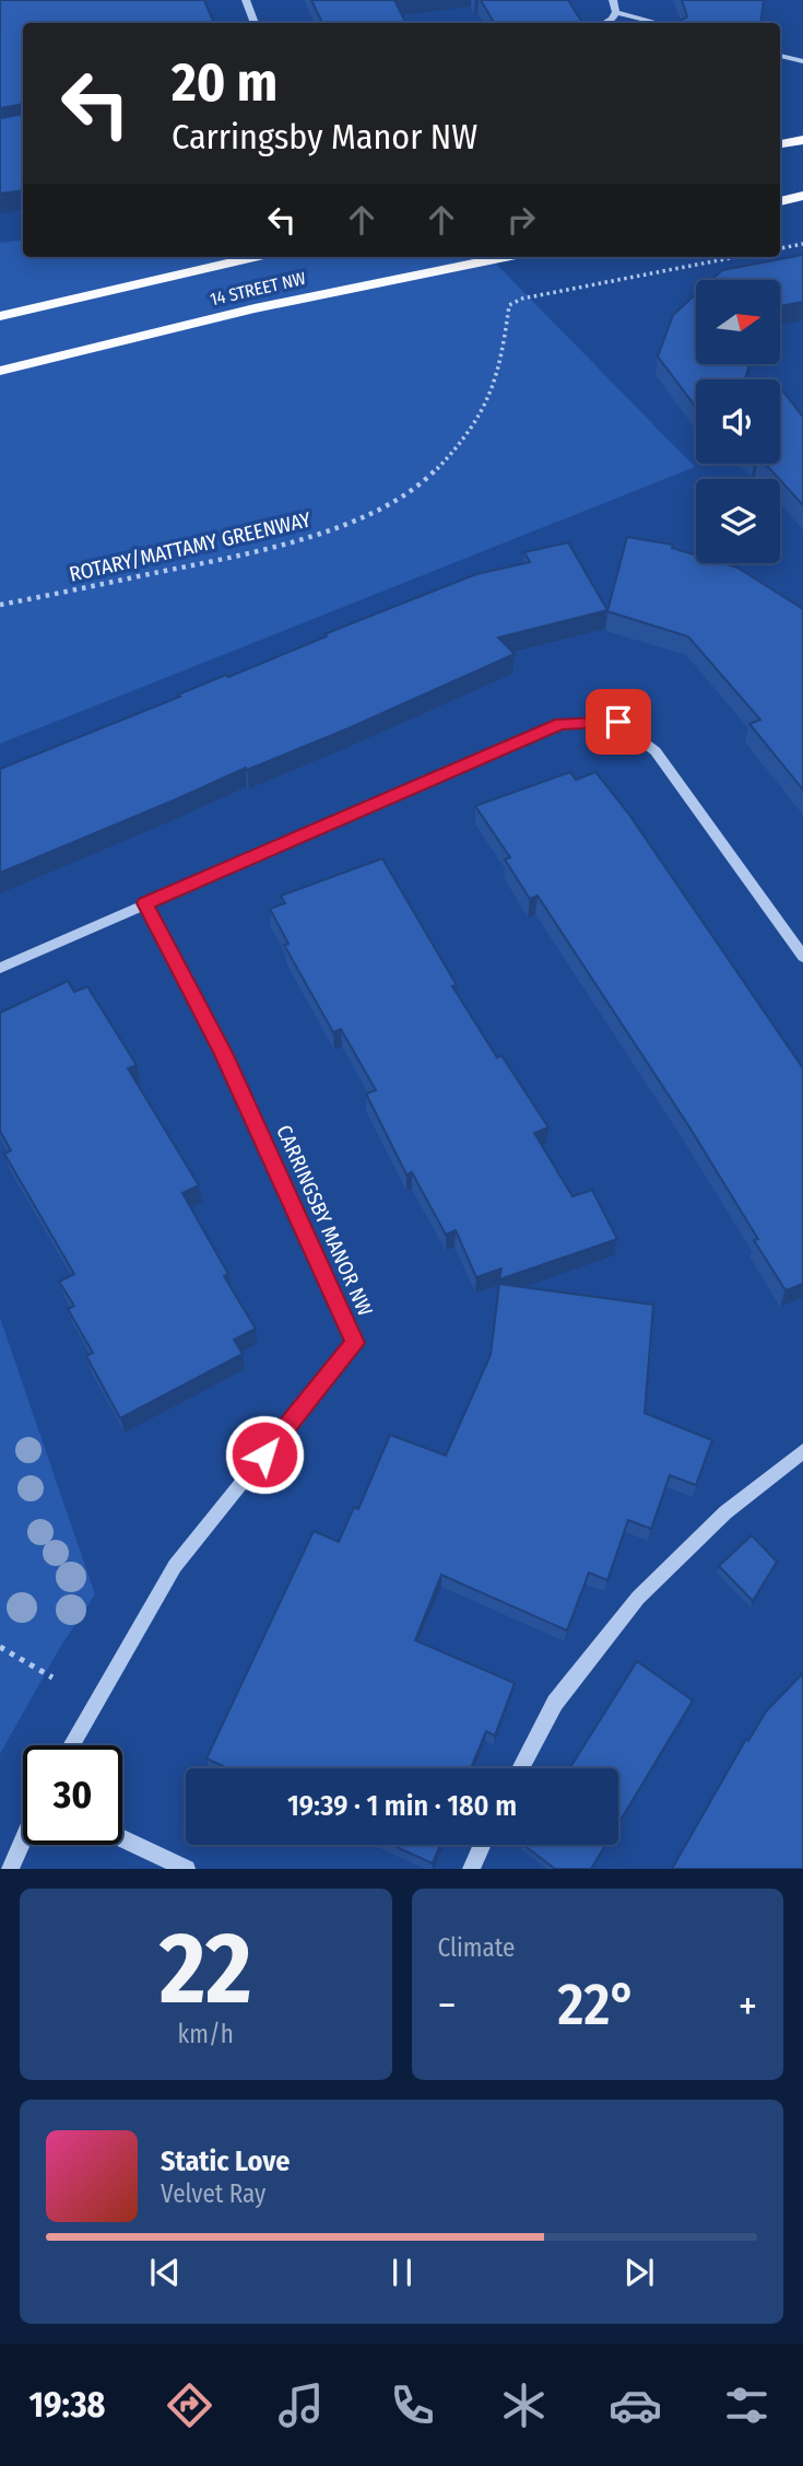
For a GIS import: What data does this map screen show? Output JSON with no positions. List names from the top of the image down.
{
  "streets": {
    "main road": ["14 STREET NW"],
    "street": ["CARRINGSBY MANOR NW"],
    "path": ["ROTARY/MATTAMY GREENWAY"]
  },
  "north": "right",
  "page": {
    "turn": ["20 m", "Carringsby Manor NW"],
    "limit": "30",
    "trip": "19:39 · 1 min · 180 m",
    "tile": [
      ["22", "km/h"],
      "Climate"
    ],
    "heat": ["−", "22°", "+"],
    "song": ["Static Love", "Velvet Ray"],
    "tabs": "19:38"
  }
}
